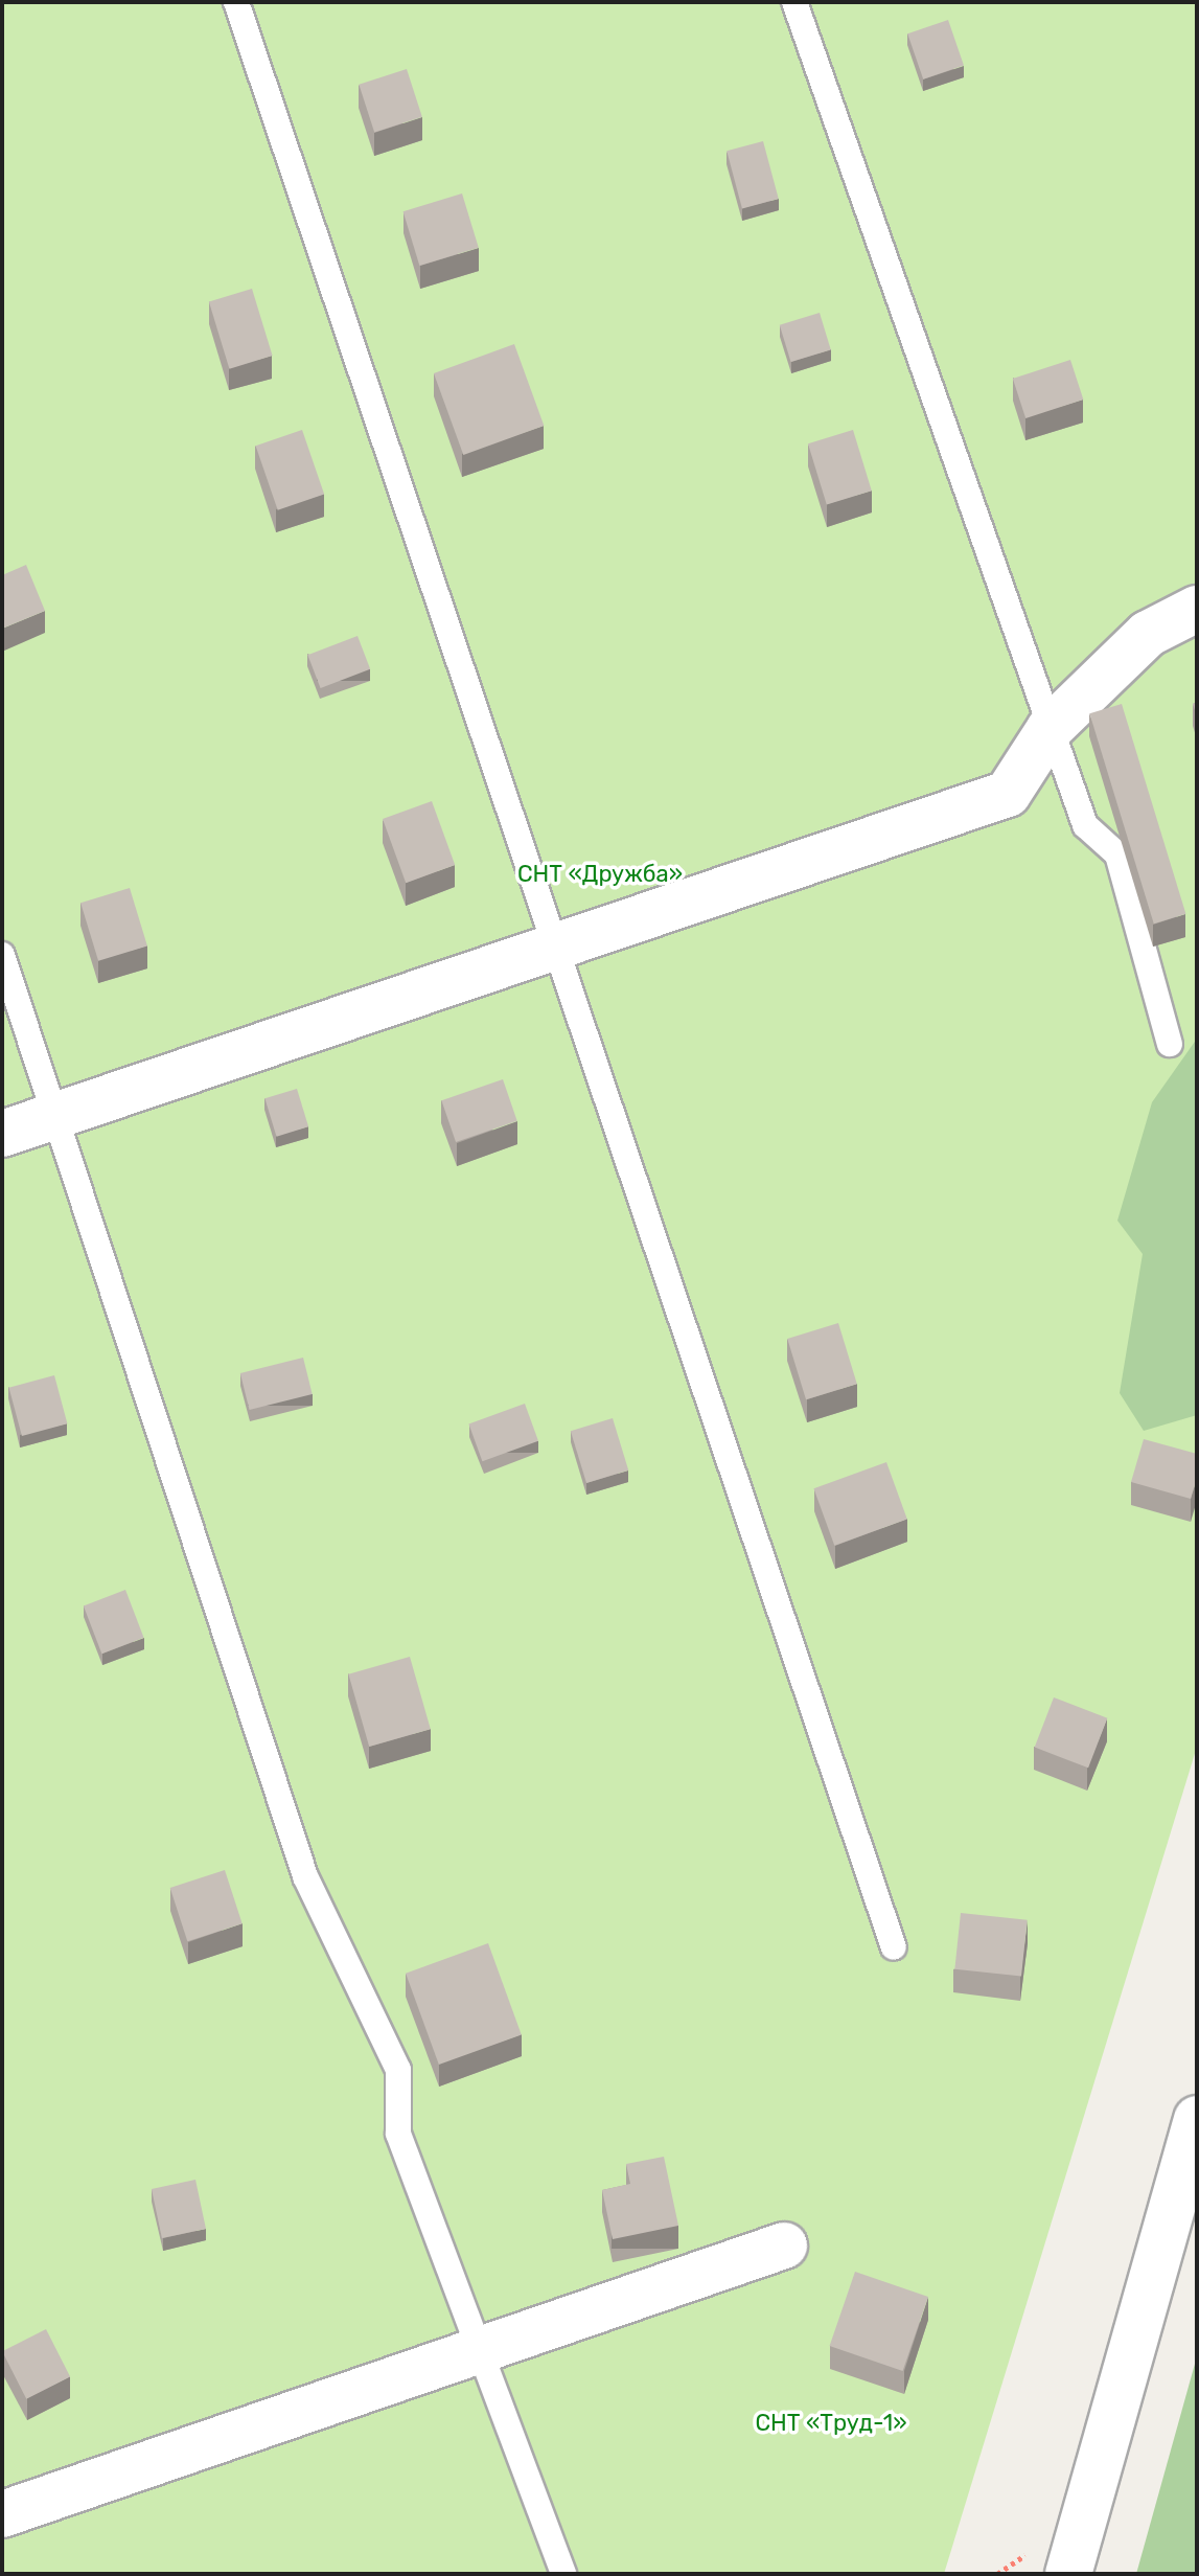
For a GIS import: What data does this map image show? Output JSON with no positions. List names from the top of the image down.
{
  "parks": ["СНТ «Дружба»", "СНТ «Труд-1»"]
}
